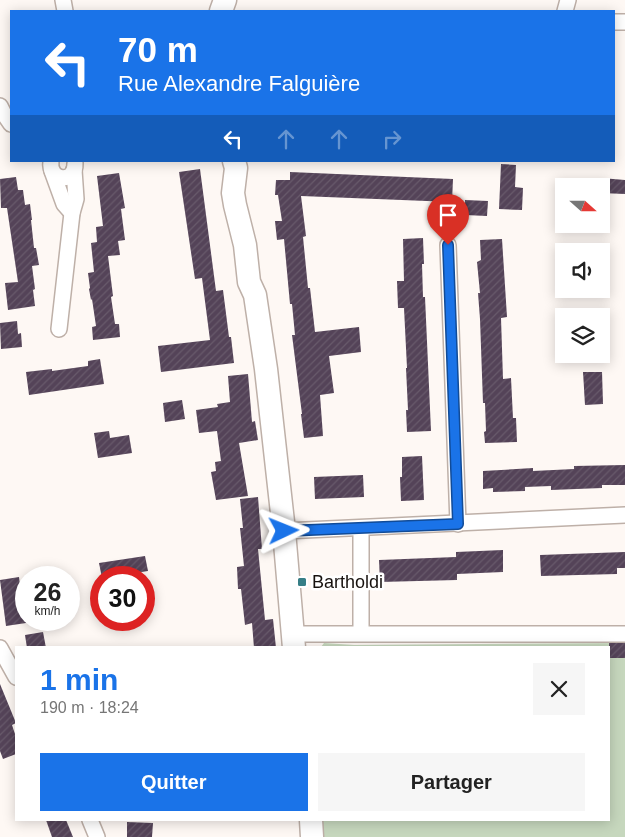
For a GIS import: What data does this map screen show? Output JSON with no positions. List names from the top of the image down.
{
  "places": {
    "transit": ["Bartholdi"]
  },
  "north": "right",
  "page": {
    "turn": ["70 m", "Rue Alexandre Falguière"],
    "speed": "26 km/h",
    "limit": "30",
    "heading": ["1 min", "190 m · 18:24"],
    "buttons": ["Quitter", "Partager"]
  }
}
